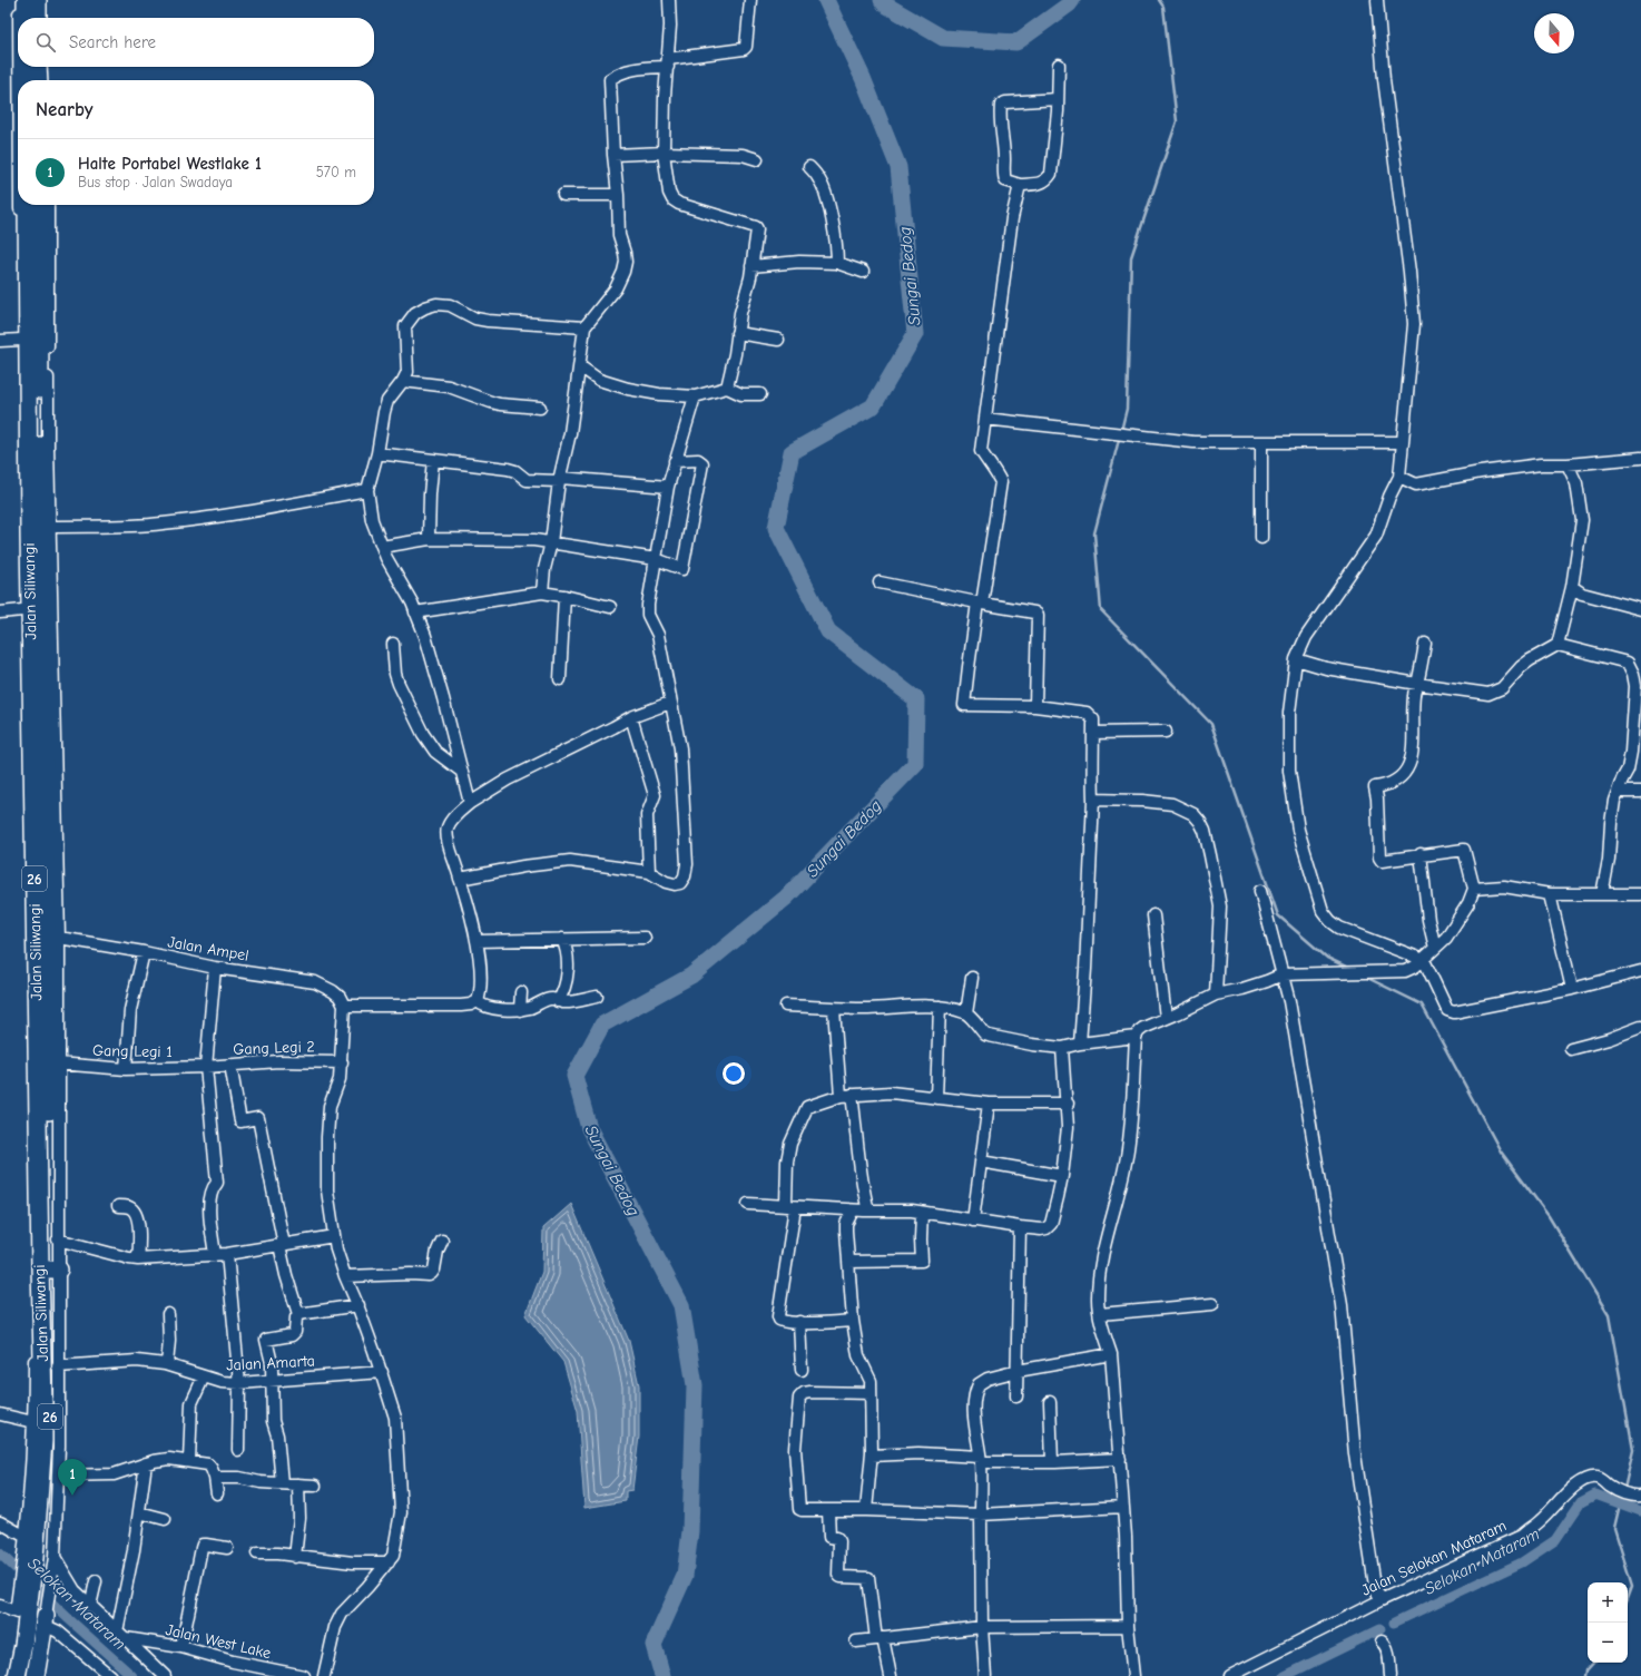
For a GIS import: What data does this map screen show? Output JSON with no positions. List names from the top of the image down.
{
  "streets": {
    "highway": ["Jalan Siliwangi", "26"],
    "street": [
      "Jalan Ampel",
      "Gang Legi 2",
      "Gang Legi 1",
      "Jalan Amarta",
      "Jalan Selokan Mataram",
      "Jalan West Lake"
    ]
  },
  "crossings": [
    ["Jalan Siliwangi", "Gang Legi 1"],
    ["Gang Legi 2", "Gang Legi 1"]
  ],
  "water": ["Sungai Bedog", "Selokan Mataram"],
  "north": "bottom",
  "page": {
    "search": "Search here",
    "heading": "Nearby",
    "list": [
      {
        "mark": "1",
        "name": "Halte Portabel Westlake 1",
        "note": "Bus stop · Jalan Swadaya",
        "value": "570 m"
      }
    ],
    "pins": "1",
    "map_buttons": ["+", "−"]
  }
}
